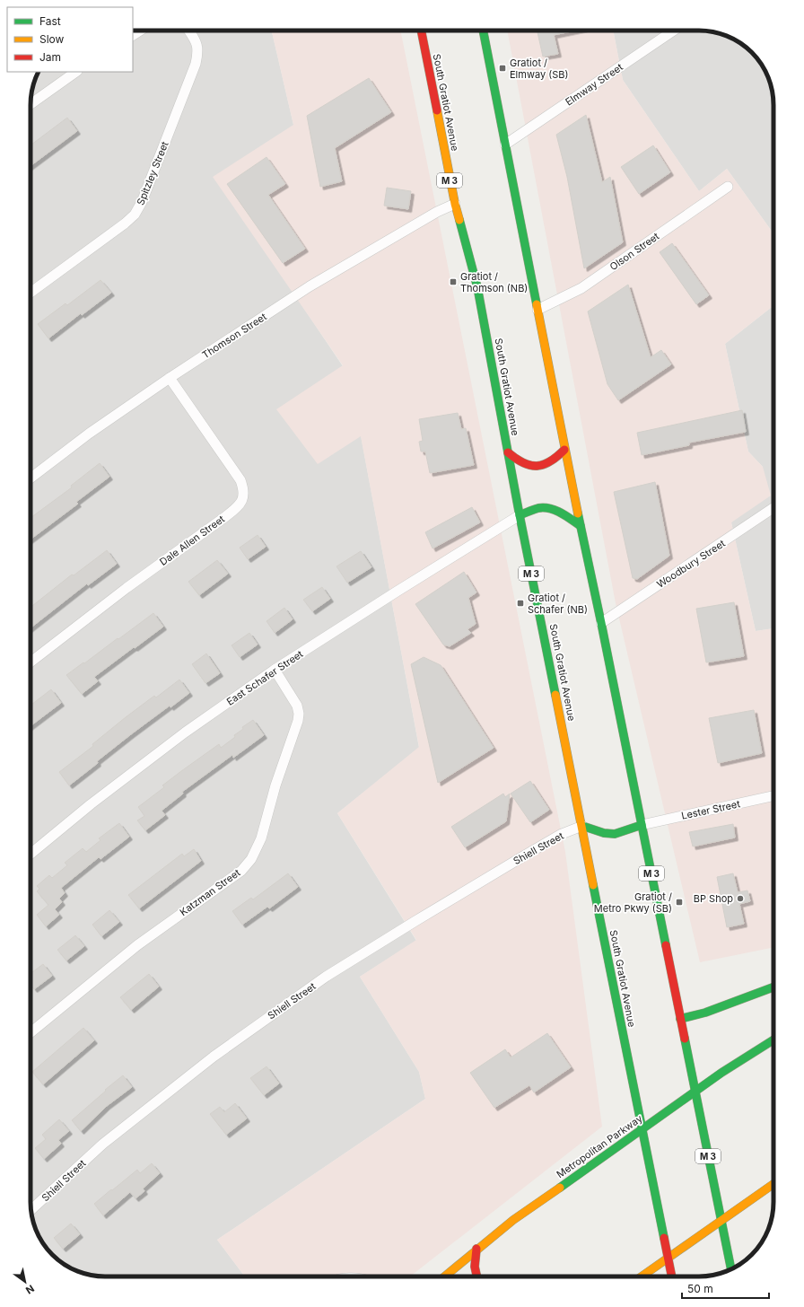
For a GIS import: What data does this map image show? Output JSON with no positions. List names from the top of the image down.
{
  "streets": {
    "main road": ["South Gratiot Avenue", "M 3", "Metropolitan Parkway"],
    "street": [
      "Elmway Street",
      "Spitzley Street",
      "Olson Street",
      "Thomson Street",
      "Dale Allen Street",
      "Woodbury Street",
      "East Schafer Street",
      "Lester Street",
      "Shiell Street",
      "Katzman Street"
    ]
  },
  "crossings": [
    ["Elmway Street", "M 3"],
    ["South Gratiot Avenue", "Thomson Street"],
    ["South Gratiot Avenue", "East Schafer Street"],
    ["South Gratiot Avenue", "Shiell Street"],
    ["South Gratiot Avenue", "Metropolitan Parkway"],
    ["M 3", "Olson Street"],
    ["M 3", "Woodbury Street"],
    ["M 3", "Lester Street"],
    ["M 3", "Metropolitan Parkway"],
    ["Thomson Street", "Dale Allen Street"],
    ["East Schafer Street", "Katzman Street"]
  ],
  "places": {
    "transit": [
      "Gratiot / Elmway (SB)",
      "Gratiot / Thomson (NB)",
      "Gratiot / Schafer (NB)",
      "Gratiot / Metro Pkwy (SB)"
    ],
    "other": ["BP Shop"]
  },
  "legend": ["Fast", "Slow", "Jam"],
  "scale_bar": "50 m",
  "north": "bottom right"
}
